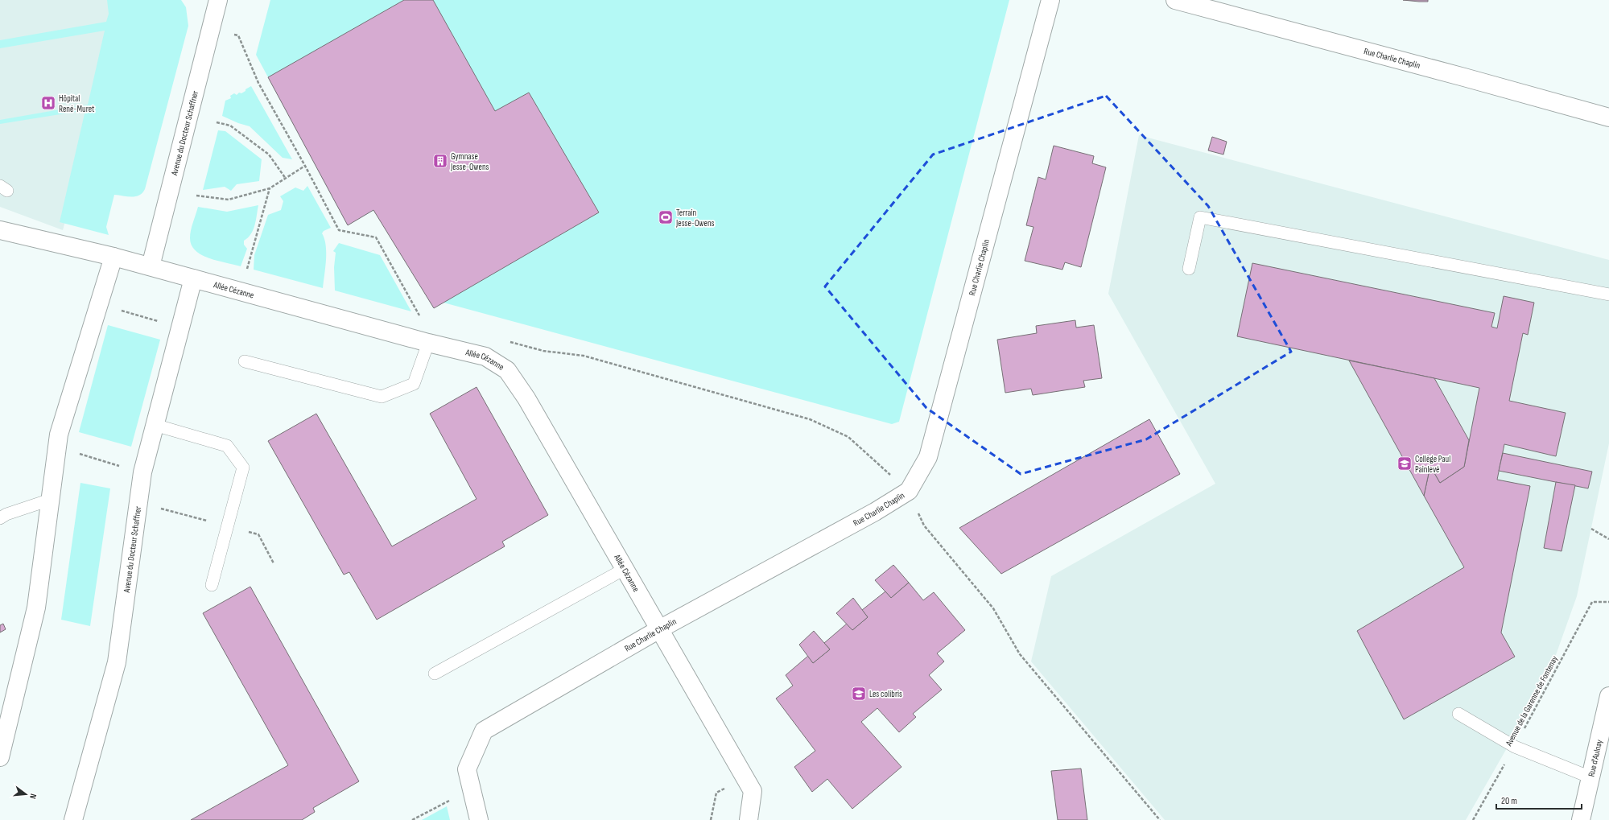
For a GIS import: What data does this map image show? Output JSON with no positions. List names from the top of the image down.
{
  "streets": {
    "street": [
      "Rue Charlie Chaplin",
      "Avenue du Docteur Schaffner",
      "Allée Cézanne",
      "Rue d'Aulnay"
    ],
    "path": ["Avenue de la Garenne de Fontenay"]
  },
  "crossings": [
    ["Rue Charlie Chaplin", "Allée Cézanne"],
    ["Avenue du Docteur Schaffner", "Allée Cézanne"]
  ],
  "places": {
    "hospital": ["Hôpital René-Muret"],
    "building": ["Gymnase Jesse-Owens"],
    "sports": ["Terrain Jesse-Owens"],
    "school or university": ["Collège Paul Painlevé", "Les colibris"]
  },
  "scale_bar": "20 m",
  "north": "right"
}
